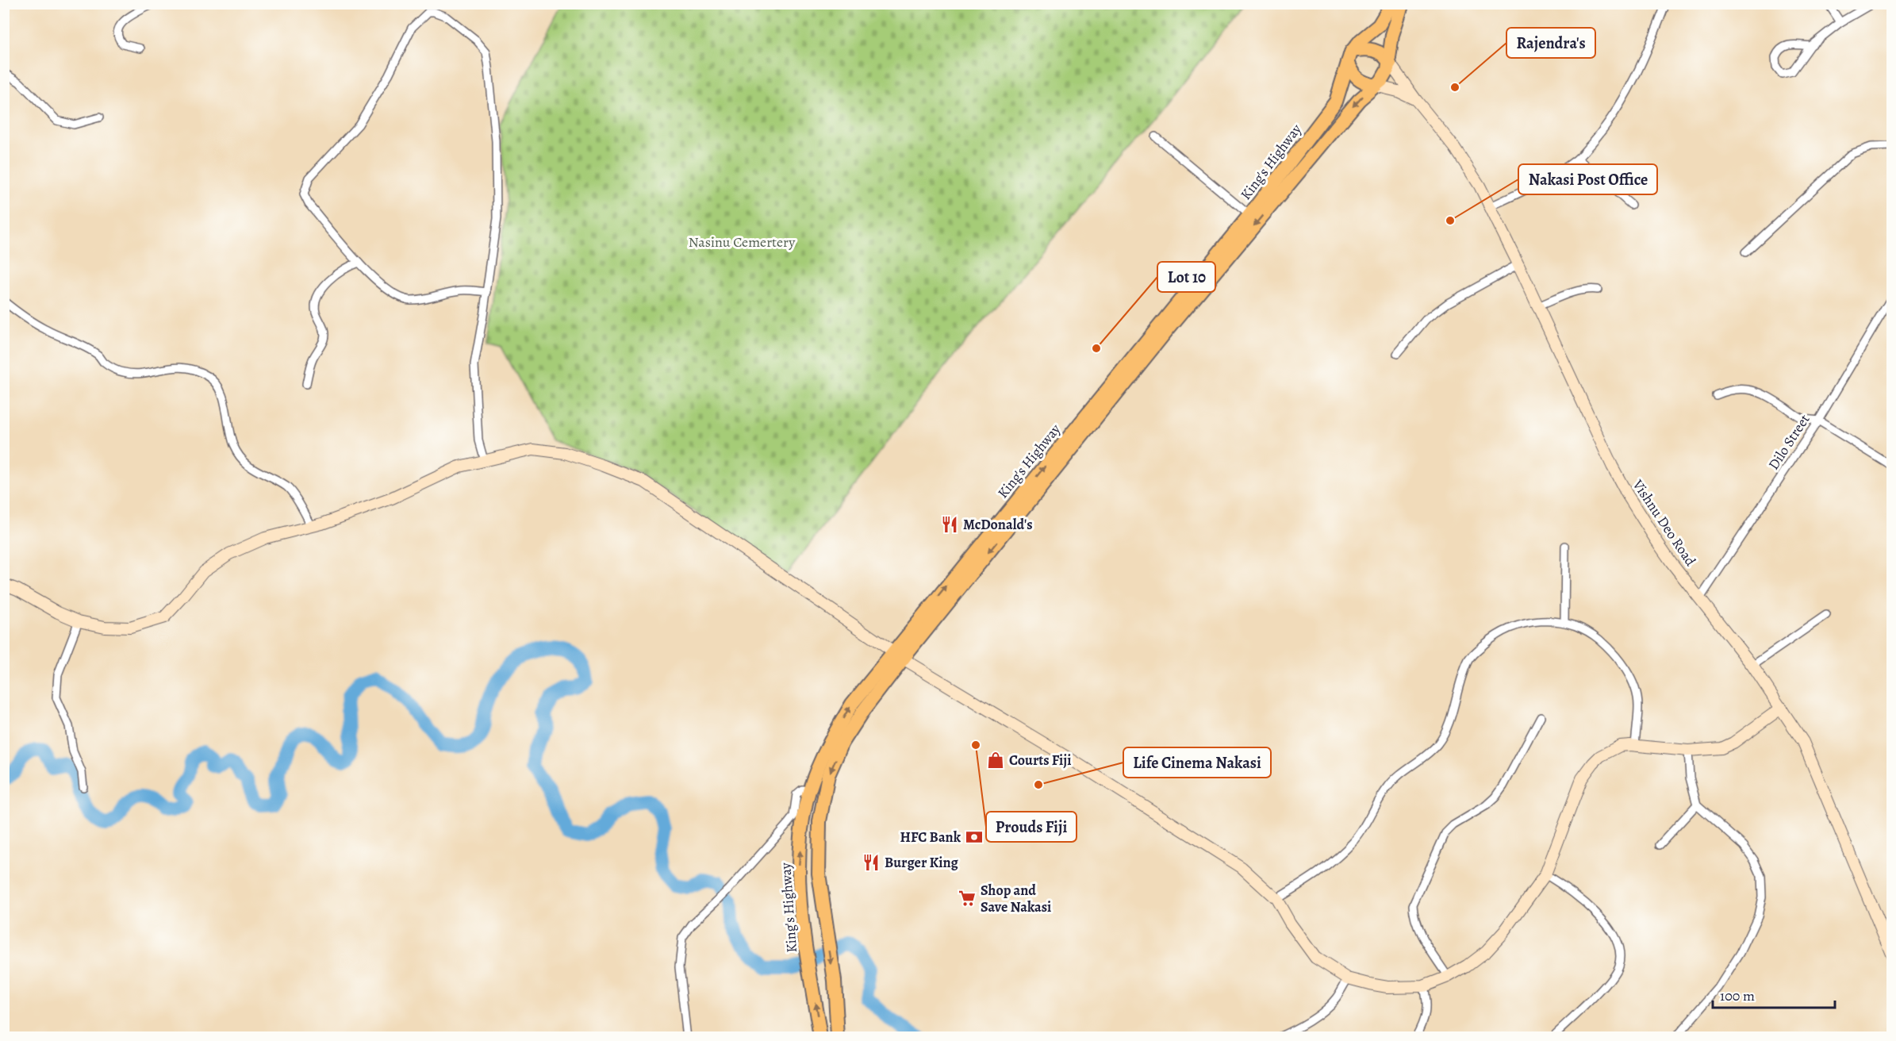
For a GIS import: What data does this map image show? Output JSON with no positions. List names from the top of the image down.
{
  "streets": {
    "highway": ["King's Highway"],
    "street": ["Dilo Street", "Vishnu Deo Road"]
  },
  "crossings": [
    ["King's Highway", "Vishnu Deo Road"],
    ["Dilo Street", "Vishnu Deo Road"]
  ],
  "parks": ["Nasinu Cemertery"],
  "places": {
    "other": [
      "Rajendra's",
      "Nakasi Post Office",
      "Lot 10",
      "Prouds Fiji",
      "Life Cinema Nakasi"
    ],
    "restaurant": ["McDonald's", "Burger King"],
    "shop": ["Courts Fiji"],
    "bank": ["HFC Bank"],
    "supermarket": ["Shop and Save Nakasi"]
  },
  "scale_bar": "100 m"
}
